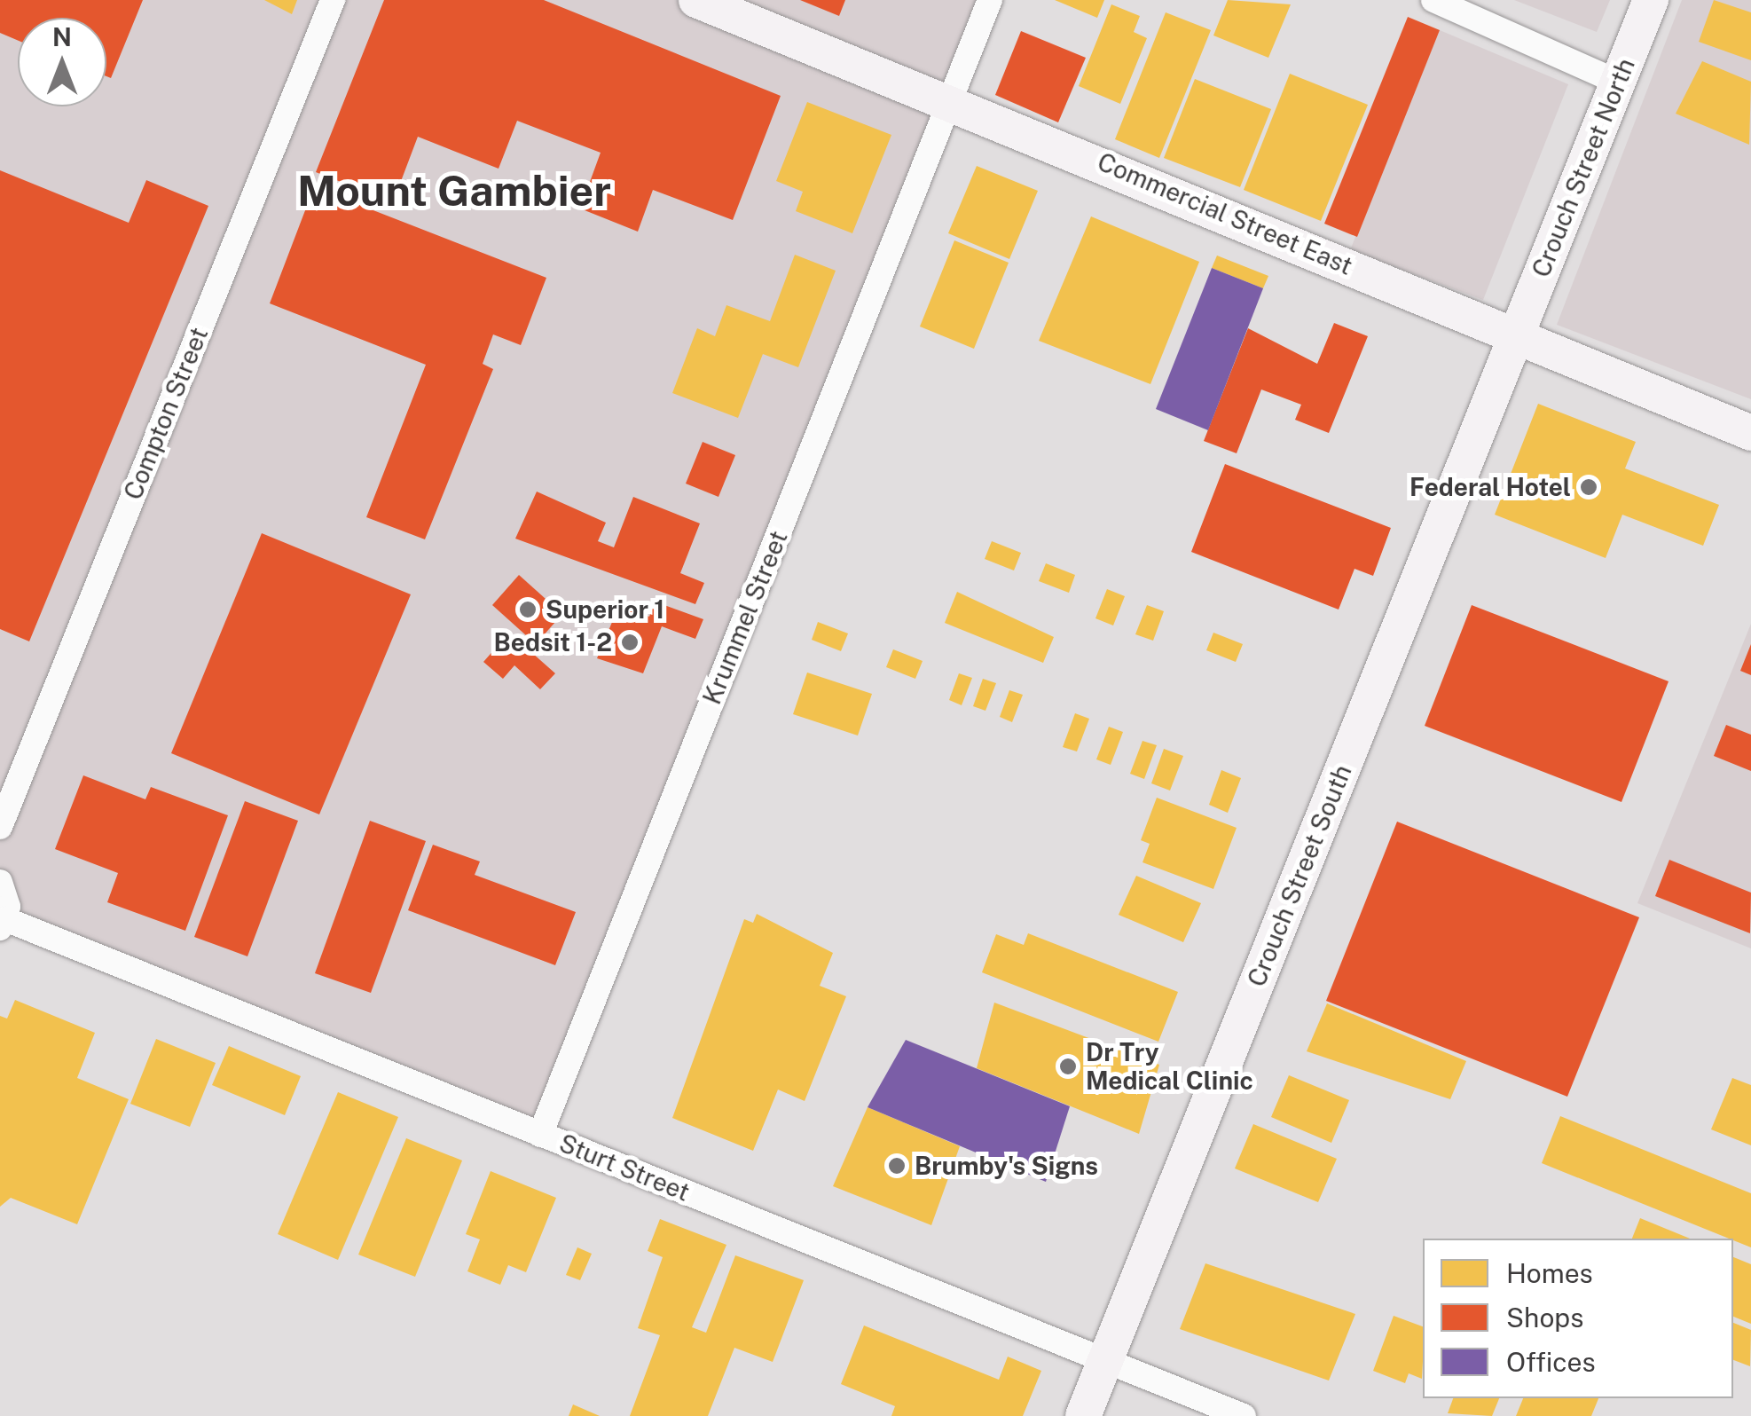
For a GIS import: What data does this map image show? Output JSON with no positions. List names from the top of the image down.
{
  "streets": {
    "street": [
      "Crouch Street North",
      "Commercial Street East",
      "Compton Street",
      "Krummel Street",
      "Crouch Street South",
      "Sturt Street"
    ]
  },
  "crossings": [
    ["Crouch Street North", "Commercial Street East"],
    ["Crouch Street North", "Crouch Street South"],
    ["Commercial Street East", "Krummel Street"],
    ["Commercial Street East", "Crouch Street South"],
    ["Krummel Street", "Sturt Street"],
    ["Crouch Street South", "Sturt Street"]
  ],
  "districts": ["Mount Gambier"],
  "places": [
    "Federal Hotel",
    "Superior 1",
    "Bedsit 1-2",
    "Dr Try Medical Clinic",
    "Brumby's Signs"
  ],
  "legend": ["Homes", "Shops", "Offices"],
  "north": "top"
}
